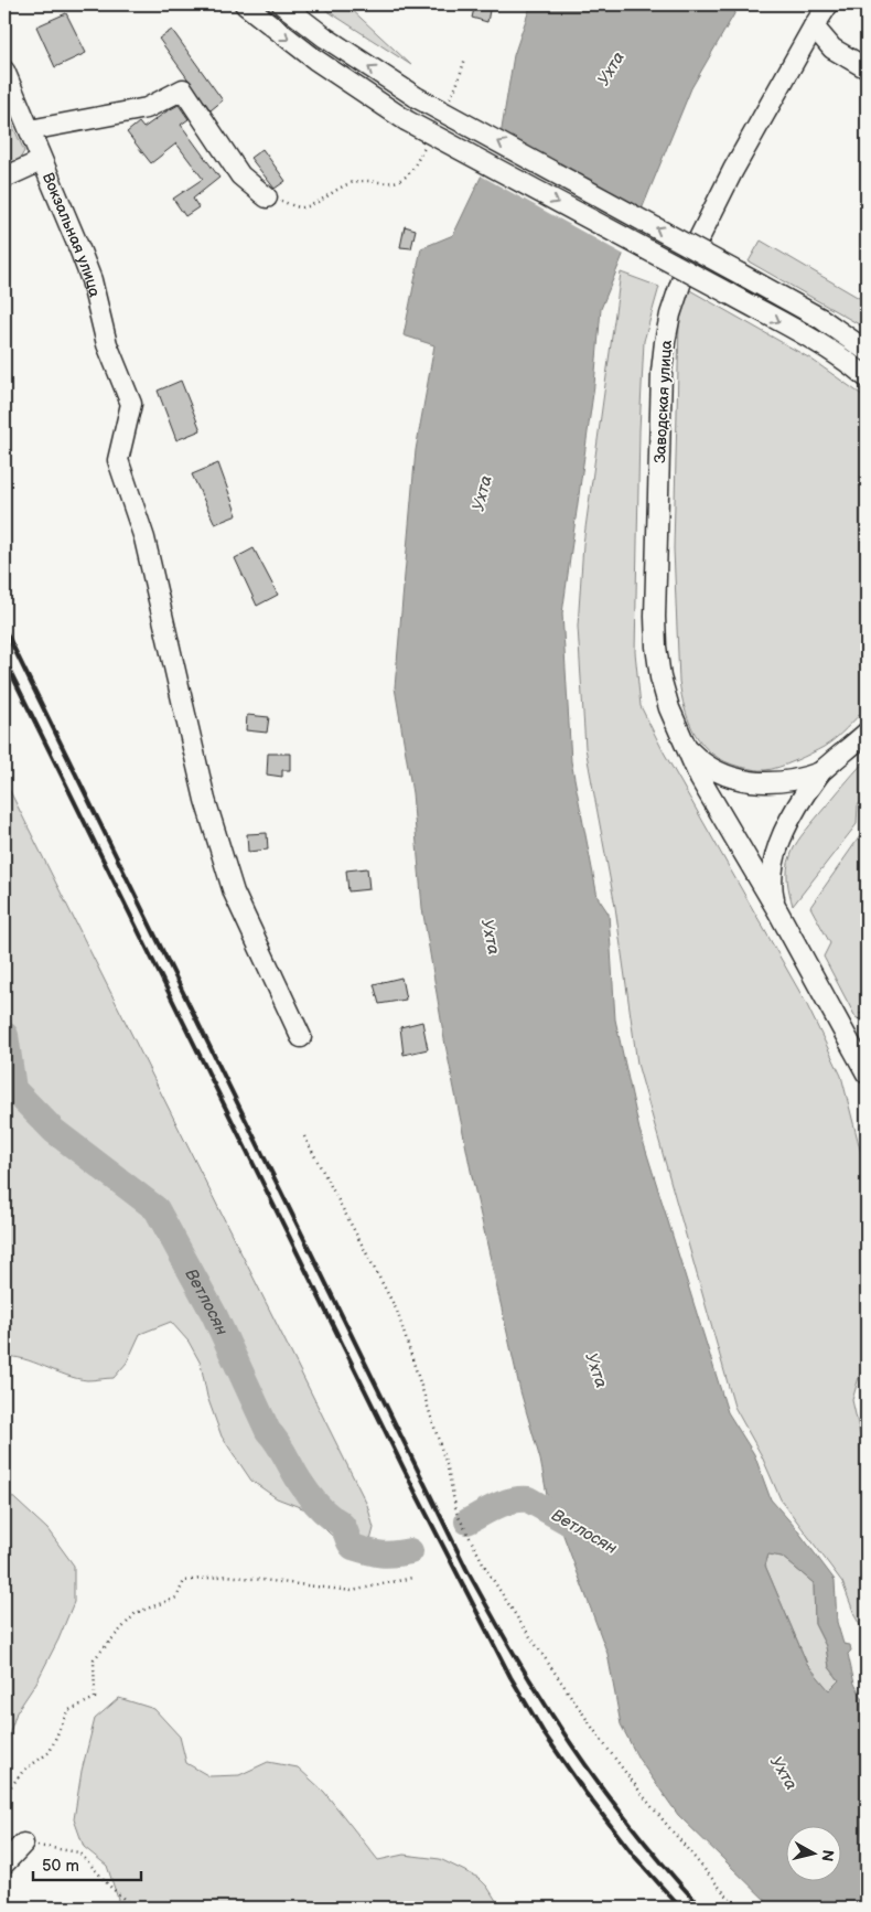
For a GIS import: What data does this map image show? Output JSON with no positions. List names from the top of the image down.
{
  "streets": {
    "street": ["Вокзальная улица", "Заводская улица"]
  },
  "water": ["Ухта", "Ветлосян"],
  "scale_bar": "50 m",
  "north": "right"
}
